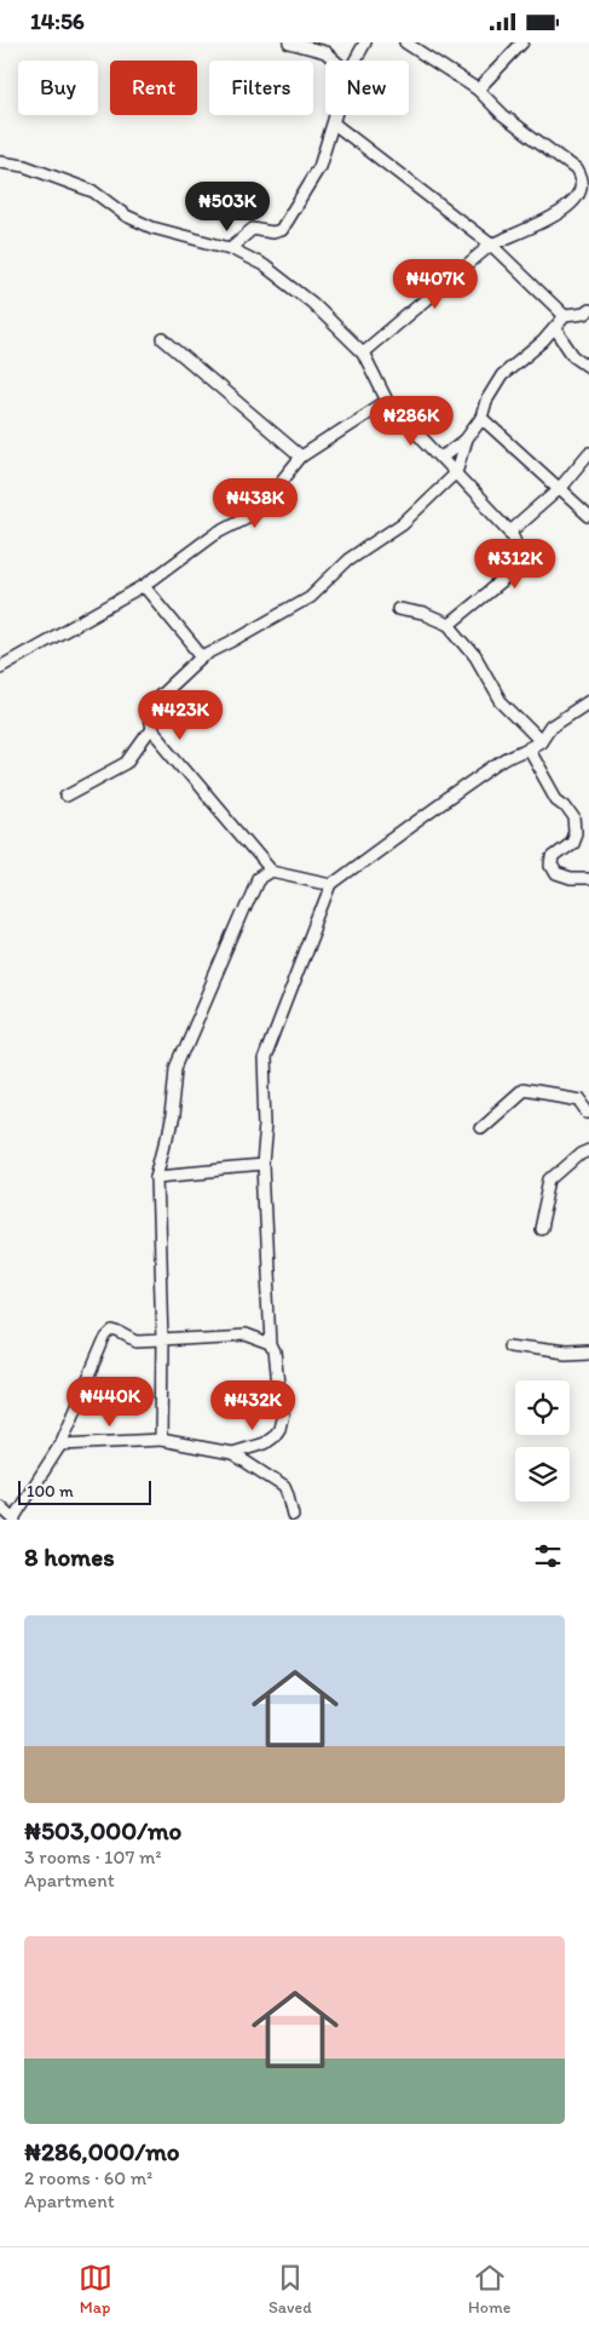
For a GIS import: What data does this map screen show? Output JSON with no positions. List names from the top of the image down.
{
  "scale_bar": "100 m",
  "page": {
    "status": "14:56",
    "chip": [
      "Buy",
      "Rent",
      "Filters",
      "New"
    ],
    "price": [
      "₦503K",
      "₦407K",
      "₦286K",
      "₦438K",
      "₦312K",
      "₦423K",
      "₦440K",
      "₦432K"
    ],
    "scale": "100 m",
    "heading": "8 homes",
    "list": [
      {
        "name": "₦503,000/mo",
        "note": "3 rooms · 107 m² · Apartment"
      },
      {
        "name": "₦286,000/mo",
        "note": "2 rooms · 60 m² · Apartment"
      }
    ],
    "tabs": ["Map", "Saved", "Home"]
  }
}
